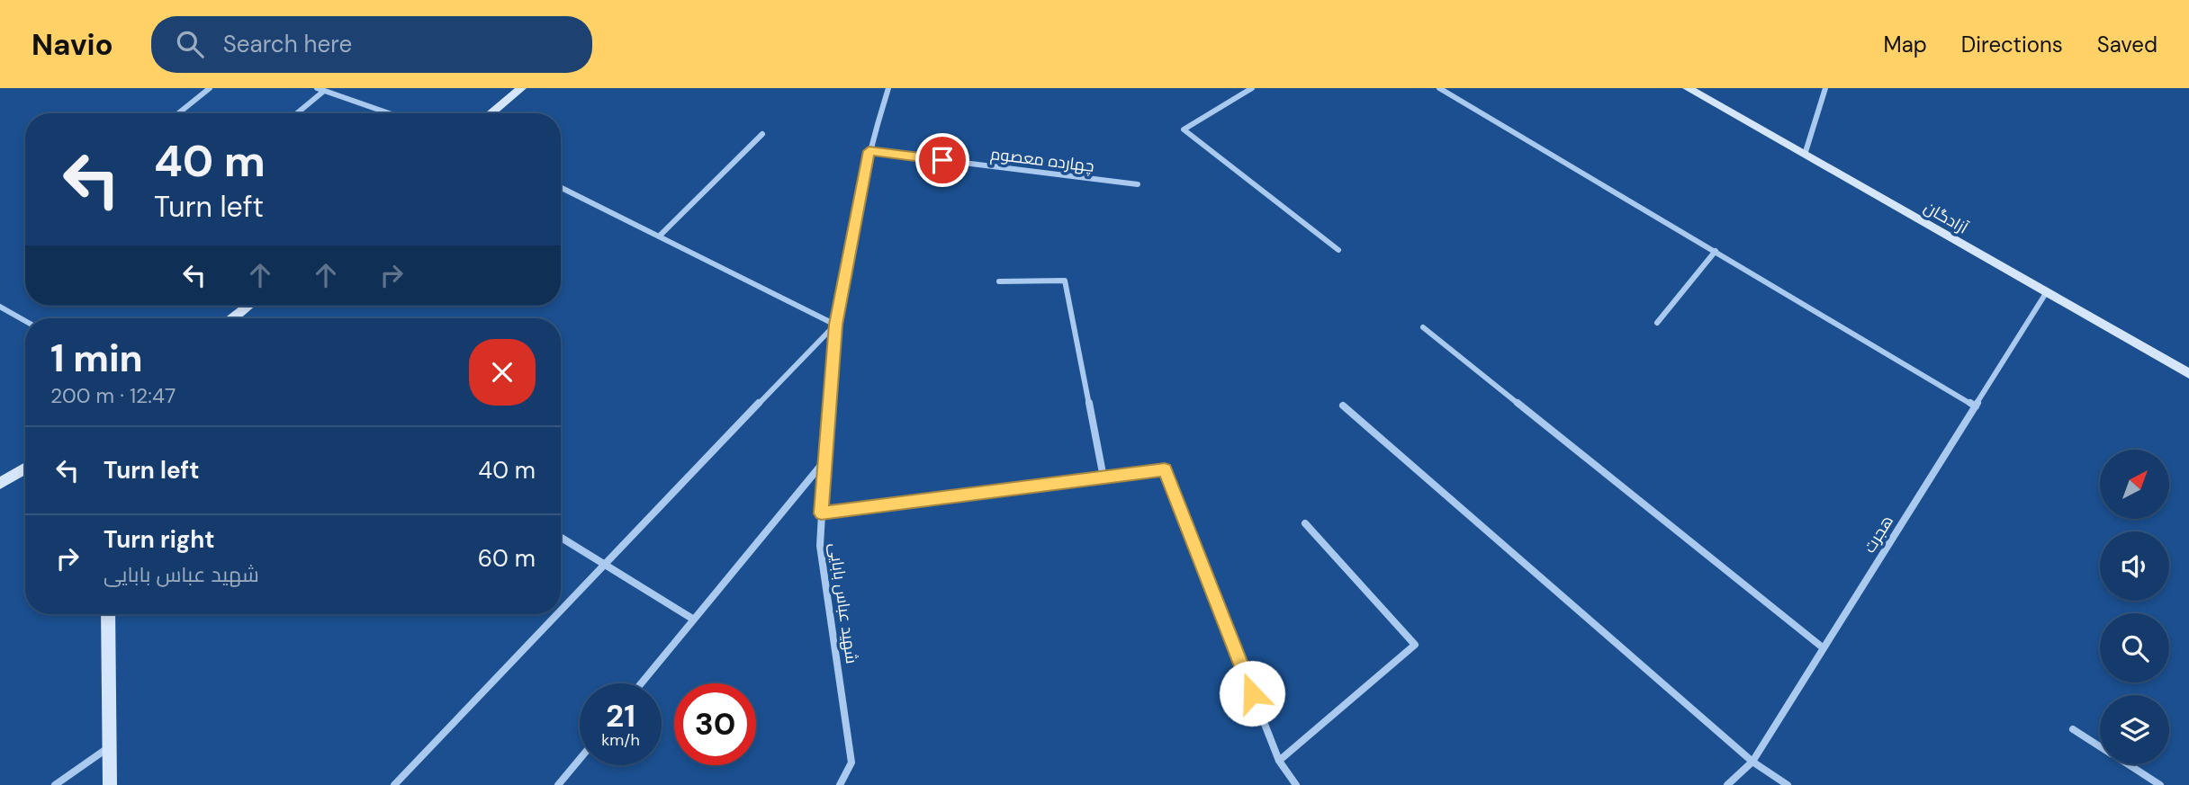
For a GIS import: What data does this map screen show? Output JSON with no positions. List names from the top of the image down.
{
  "streets": {
    "street": [
      "چهارده معصوم",
      "آزادگان",
      "هجرت",
      "شهید عباس بابایی"
    ]
  },
  "crossings": [
    ["چهارده معصوم", "شهید عباس بابایی"],
    ["آزادگان", "هجرت"]
  ],
  "north": "top right",
  "page": {
    "header": "Navio",
    "search": "Search here",
    "nav": ["Map", "Directions", "Saved"],
    "turn": ["40 m", "Turn left"],
    "heading": ["1 min", "200 m · 12:47"],
    "list": [
      {
        "name": "Turn left",
        "value": "40 m"
      },
      {
        "name": "Turn right",
        "note": "شهید عباس بابایی",
        "value": "60 m"
      }
    ],
    "speed": "21 km/h",
    "limit": "30"
  }
}
